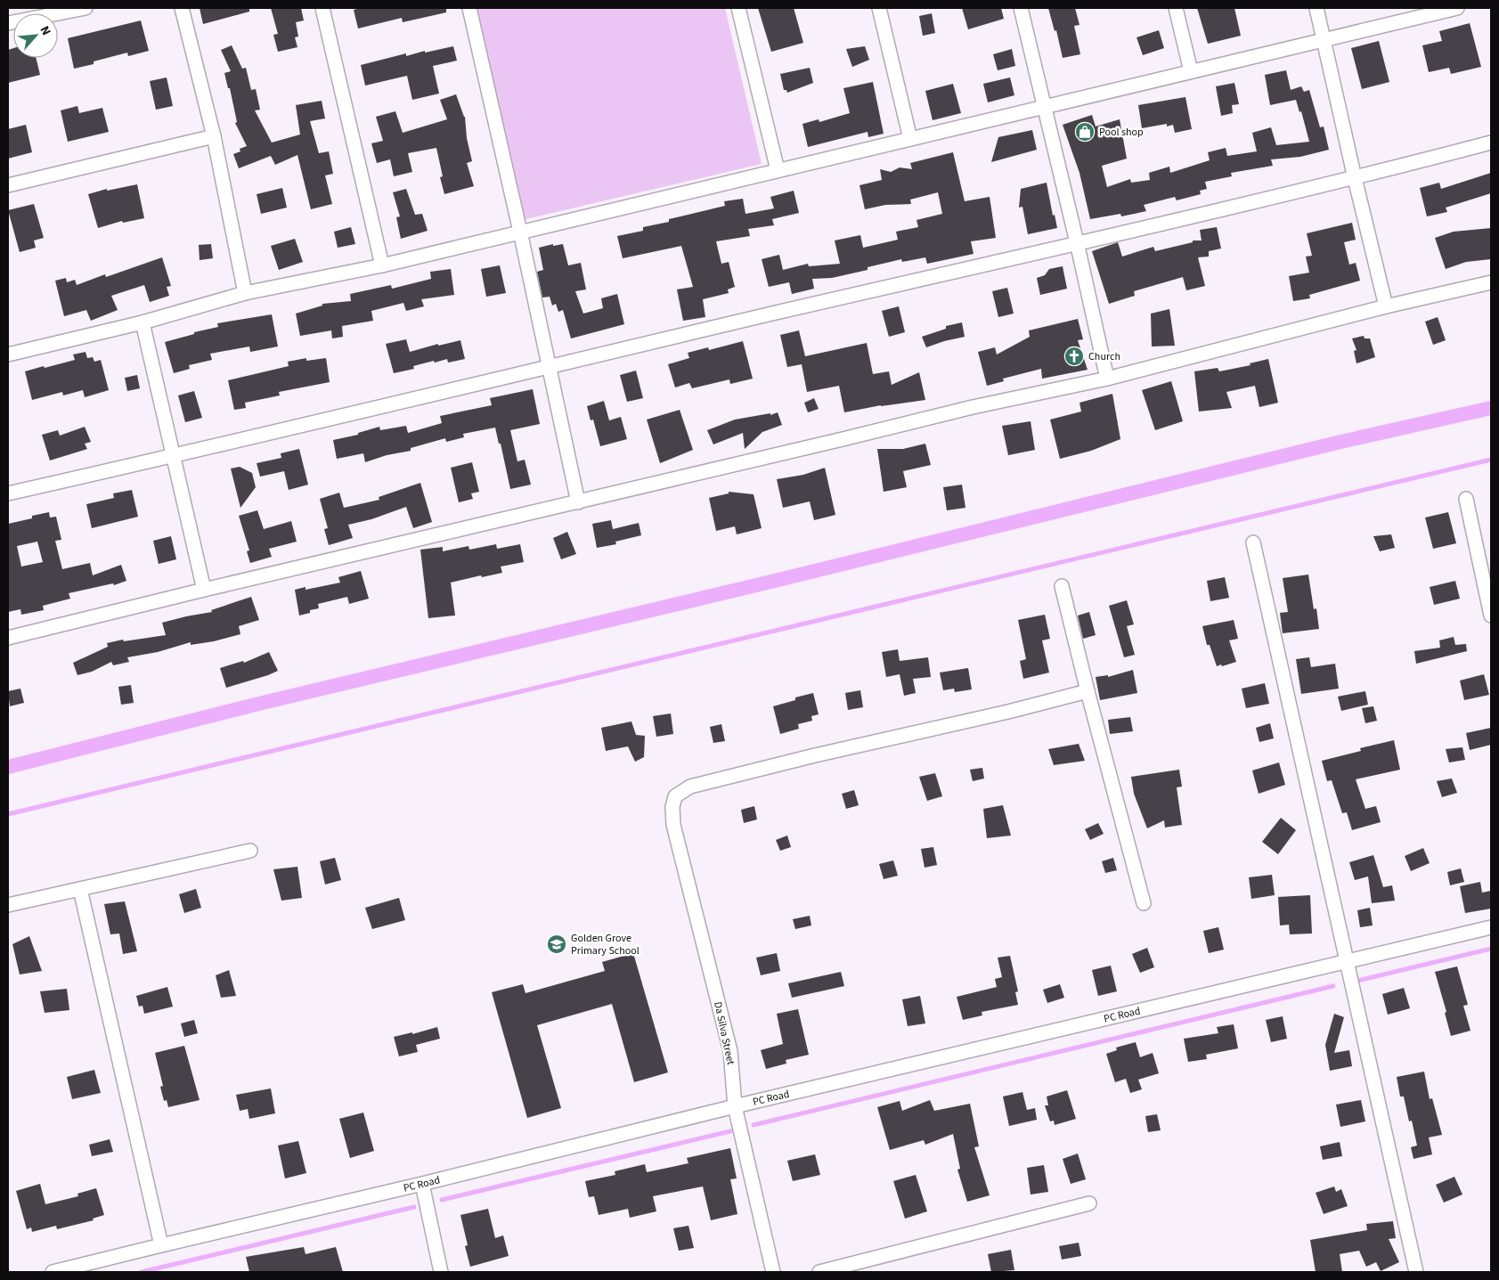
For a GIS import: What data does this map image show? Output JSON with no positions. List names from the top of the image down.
{
  "streets": {
    "street": ["PC Road", "Da Silva Street"]
  },
  "crossings": [
    ["PC Road", "Da Silva Street"]
  ],
  "places": {
    "shop": ["Pool shop"],
    "church": ["Church"],
    "school or university": ["Golden Grove Primary School"]
  },
  "north": "top right"
}
